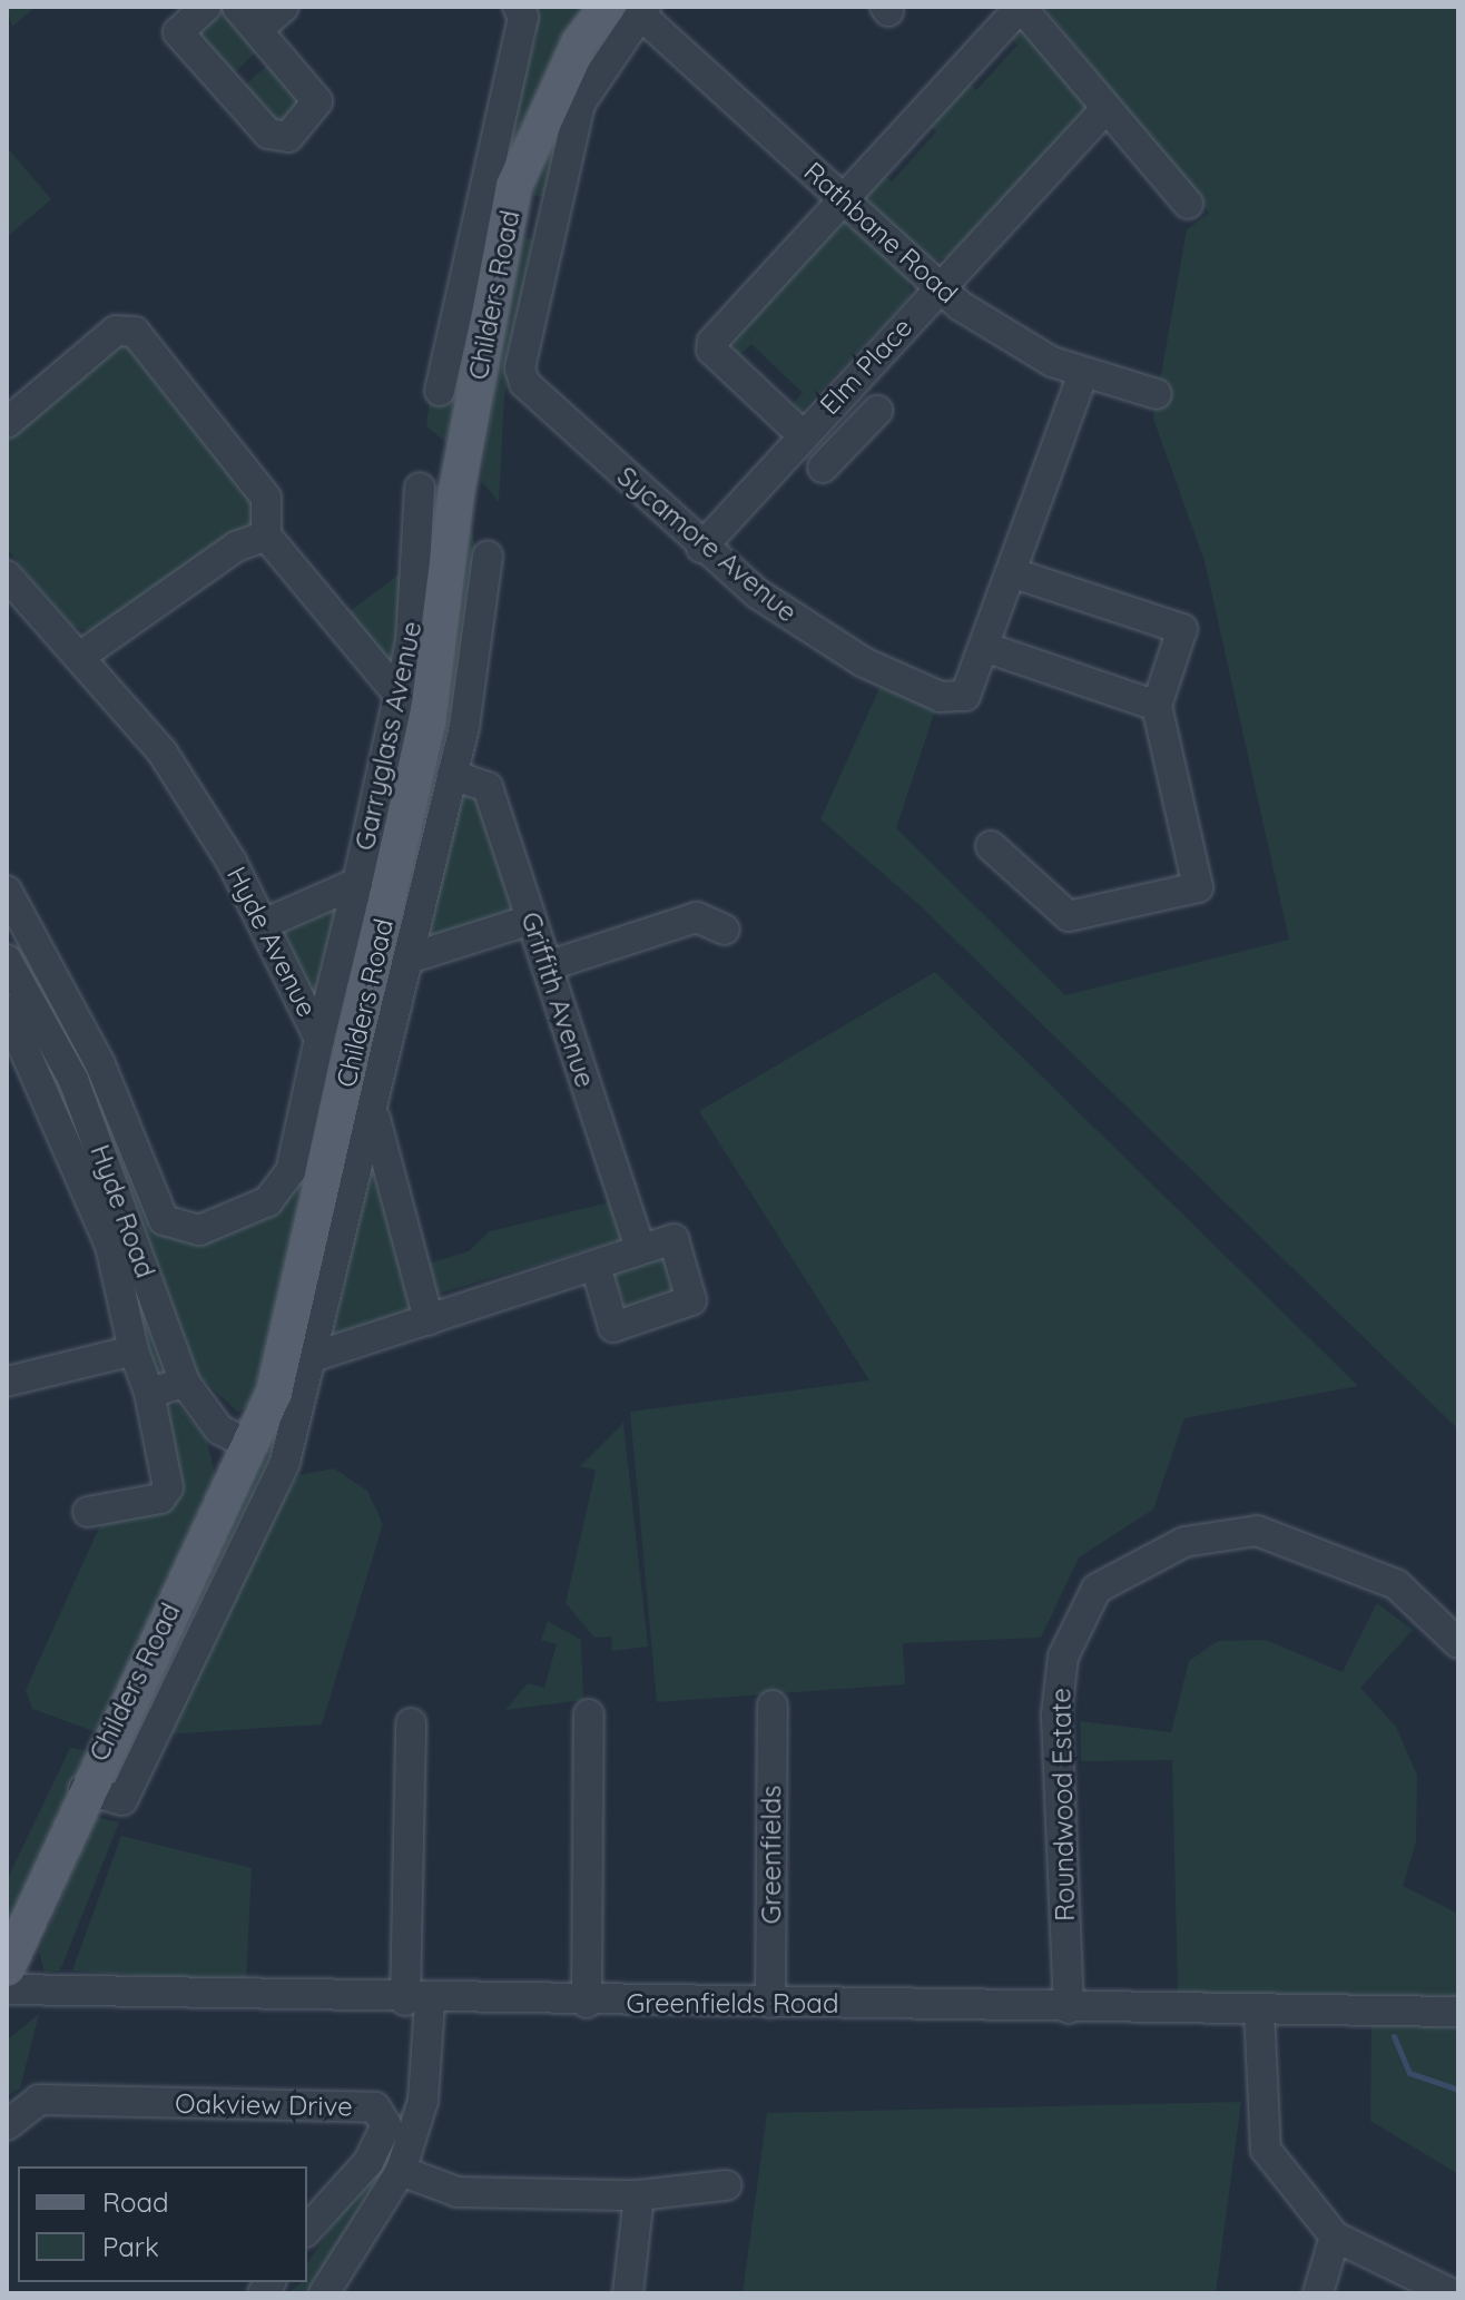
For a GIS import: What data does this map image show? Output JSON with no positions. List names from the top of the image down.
{
  "streets": {
    "main road": ["Childers Road"],
    "street": [
      "Rathbane Road",
      "Elm Place",
      "Sycamore Avenue",
      "Garryglass Avenue",
      "Hyde Avenue",
      "Griffith Avenue",
      "Hyde Road",
      "Roundwood Estate",
      "Greenfields",
      "Greenfields Road",
      "Oakview Drive"
    ]
  },
  "crossings": [
    ["Rathbane Road", "Childers Road"],
    ["Rathbane Road", "Elm Place"],
    ["Rathbane Road", "Sycamore Avenue"],
    ["Childers Road", "Sycamore Avenue"],
    ["Childers Road", "Hyde Road"],
    ["Elm Place", "Sycamore Avenue"],
    ["Garryglass Avenue", "Hyde Avenue"],
    ["Roundwood Estate", "Greenfields Road"],
    ["Greenfields", "Greenfields Road"]
  ],
  "legend": ["Road", "Park"]
}
